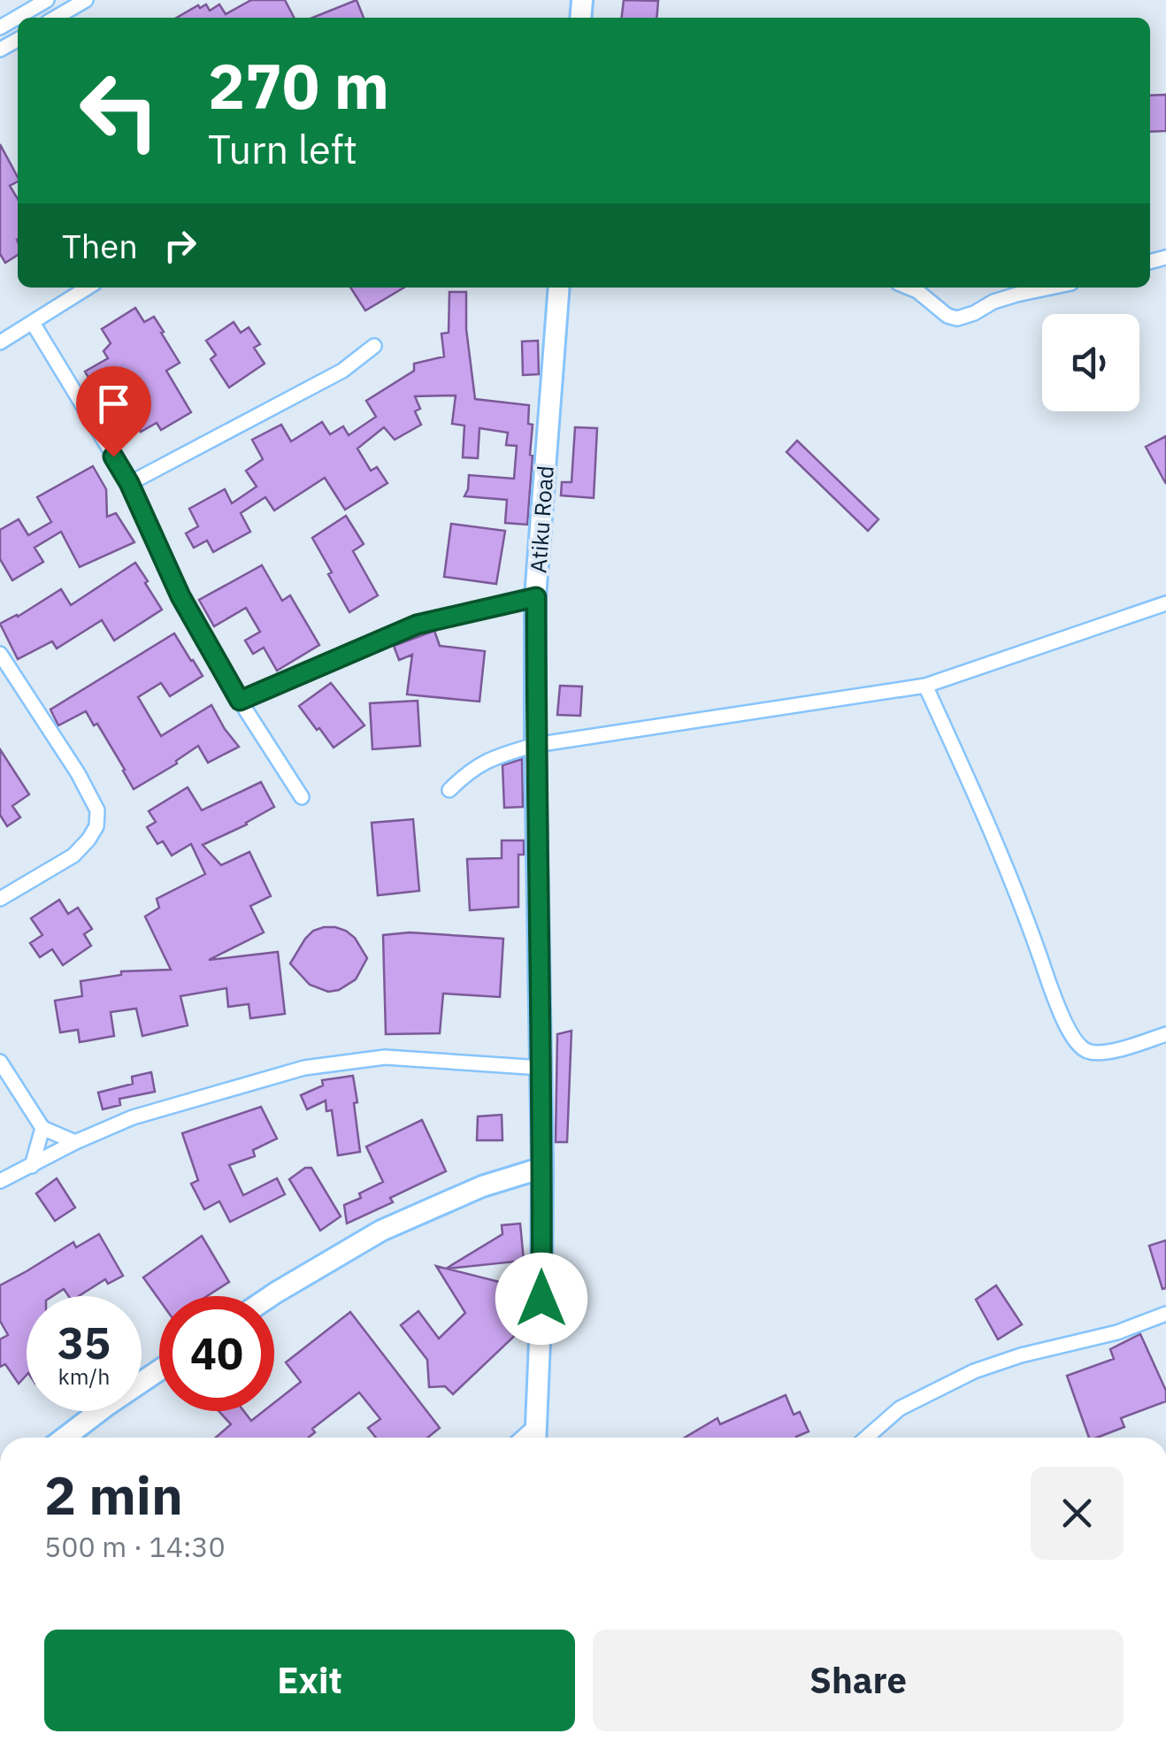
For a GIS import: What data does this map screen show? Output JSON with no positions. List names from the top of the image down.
{
  "streets": {
    "street": ["Atiku Road"]
  },
  "page": {
    "turn": ["270 m", "Turn left"],
    "then": "Then",
    "speed": "35 km/h",
    "limit": "40",
    "heading": ["2 min", "500 m · 14:30"],
    "buttons": ["Exit", "Share"]
  }
}
